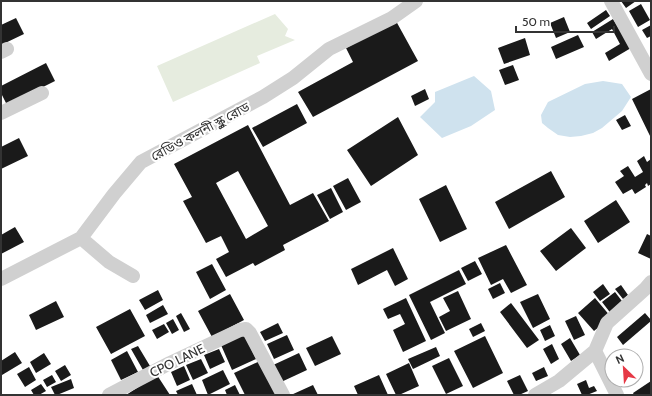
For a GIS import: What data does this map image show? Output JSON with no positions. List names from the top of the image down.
{
  "streets": {
    "street": ["রেডিও কলনী স্কুল রোড", "CPO LANE"]
  },
  "scale_bar": "50 m",
  "north": "top left"
}
